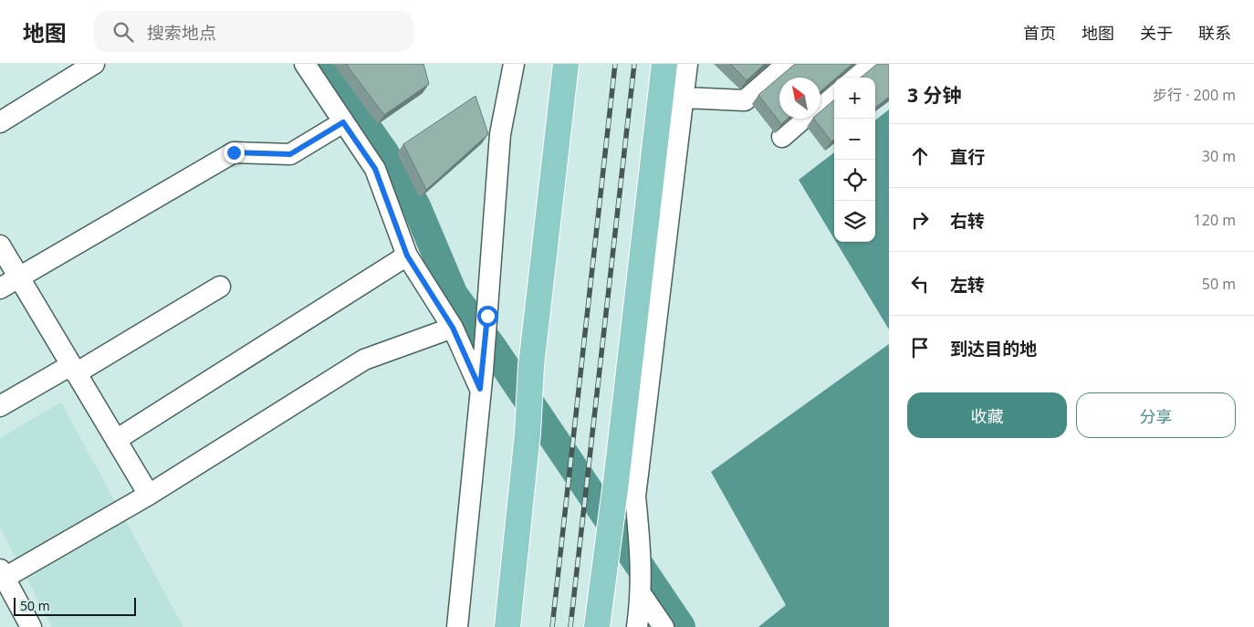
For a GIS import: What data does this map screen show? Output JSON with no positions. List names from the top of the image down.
{
  "scale_bar": "50 m",
  "north": "top left",
  "page": {
    "header": "地图",
    "search": "搜索地点",
    "nav": [
      "首页",
      "地图",
      "关于",
      "联系"
    ],
    "heading": ["3 分钟", "步行 · 200 m"],
    "map_buttons": ["+", "−"],
    "list": [
      ["直行", "30 m"],
      ["右转", "120 m"],
      ["左转", "50 m"],
      "到达目的地"
    ],
    "buttons": ["收藏", "分享"],
    "scale": "50 m"
  }
}
